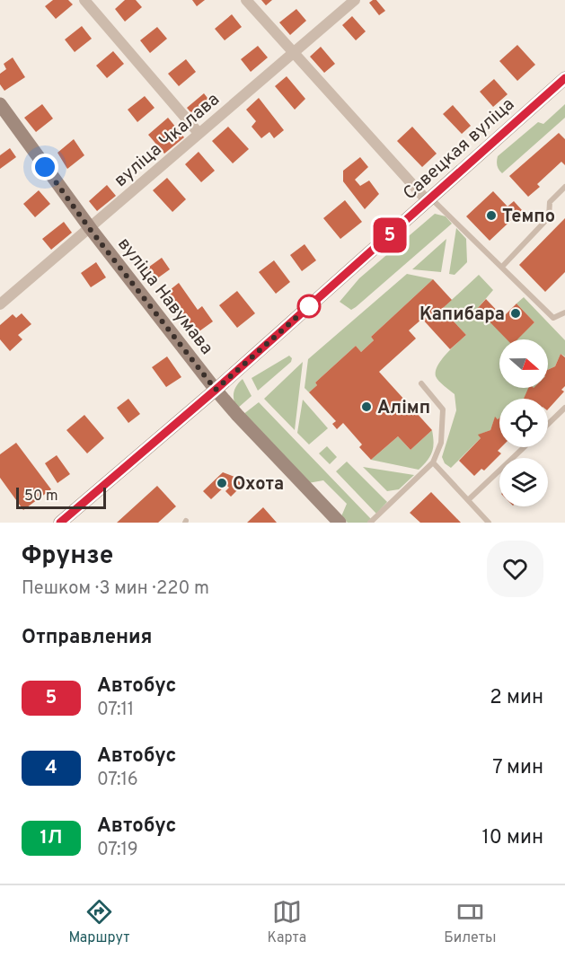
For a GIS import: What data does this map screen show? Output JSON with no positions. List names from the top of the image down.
{
  "streets": {
    "street": ["вуліца Чкалава", "Савецкая вуліца", "вуліца Навумава"]
  },
  "crossings": [
    ["вуліца Чкалава", "вуліца Навумава"],
    ["Савецкая вуліца", "вуліца Навумава"]
  ],
  "places": [
    "Темпо",
    "Капибара",
    "Алімп",
    "Охота"
  ],
  "lines": ["bus line 5"],
  "scale_bar": "50 m",
  "north": "right",
  "page": {
    "on_map": "5",
    "scale": "50 m",
    "heading": [
      ["Фрунзе", "Пешком · 3 мин · 220 m"],
      "Отправления"
    ],
    "list": [
      {
        "mark": "5",
        "name": "Автобус",
        "note": "07:11",
        "value": "2 мин"
      },
      {
        "mark": "4",
        "name": "Автобус",
        "note": "07:16",
        "value": "7 мин"
      },
      {
        "mark": "1Л",
        "name": "Автобус",
        "note": "07:19",
        "value": "10 мин"
      }
    ],
    "tabs": ["Маршрут", "Карта", "Билеты"]
  }
}
